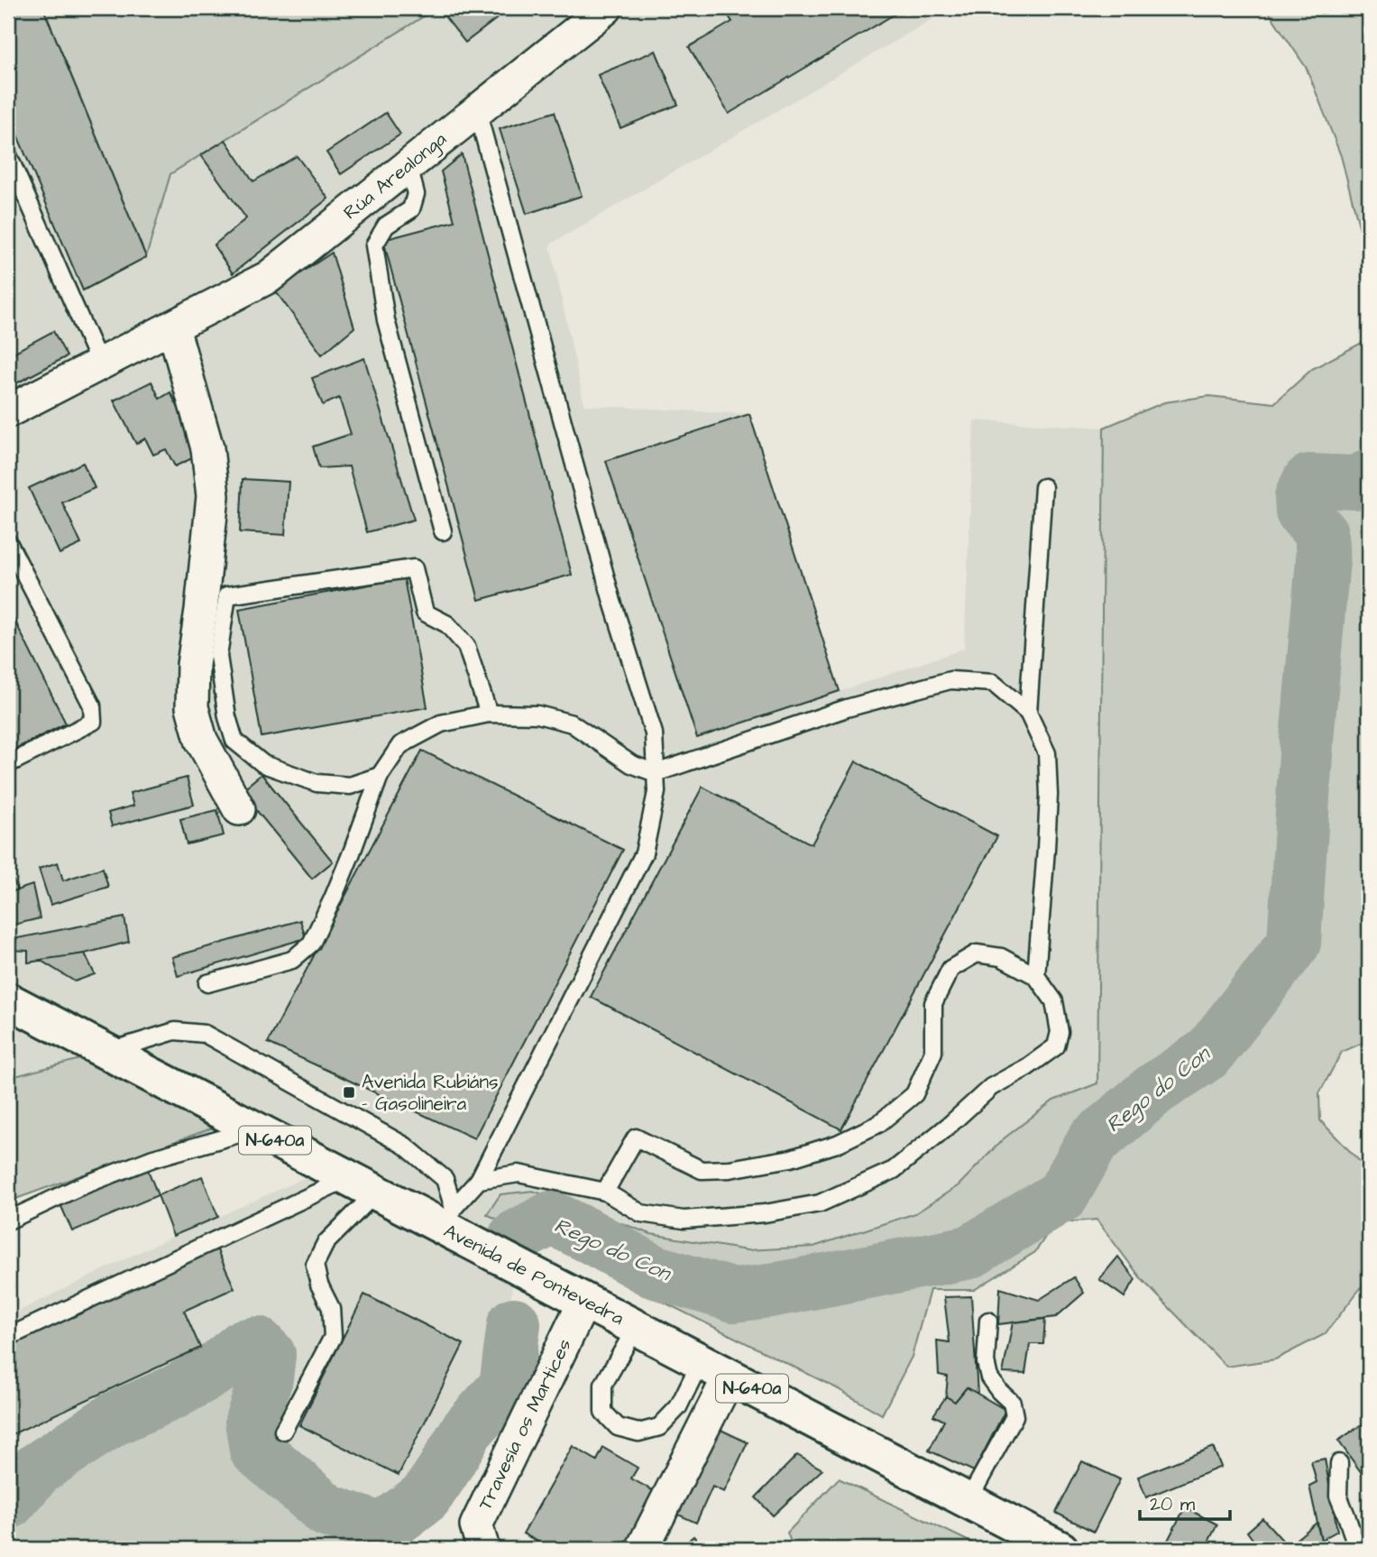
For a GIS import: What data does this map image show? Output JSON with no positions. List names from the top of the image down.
{
  "streets": {
    "main road": ["N-640a", "Avenida de Pontevedra"],
    "street": ["Rúa Arealonga", "Travesía os Martices"]
  },
  "crossings": [
    ["Avenida de Pontevedra", "Travesía os Martices"]
  ],
  "water": ["Rego do Con"],
  "places": {
    "transit": ["Avenida Rubiáns - Gasolineira"]
  },
  "scale_bar": "20 m"
}
